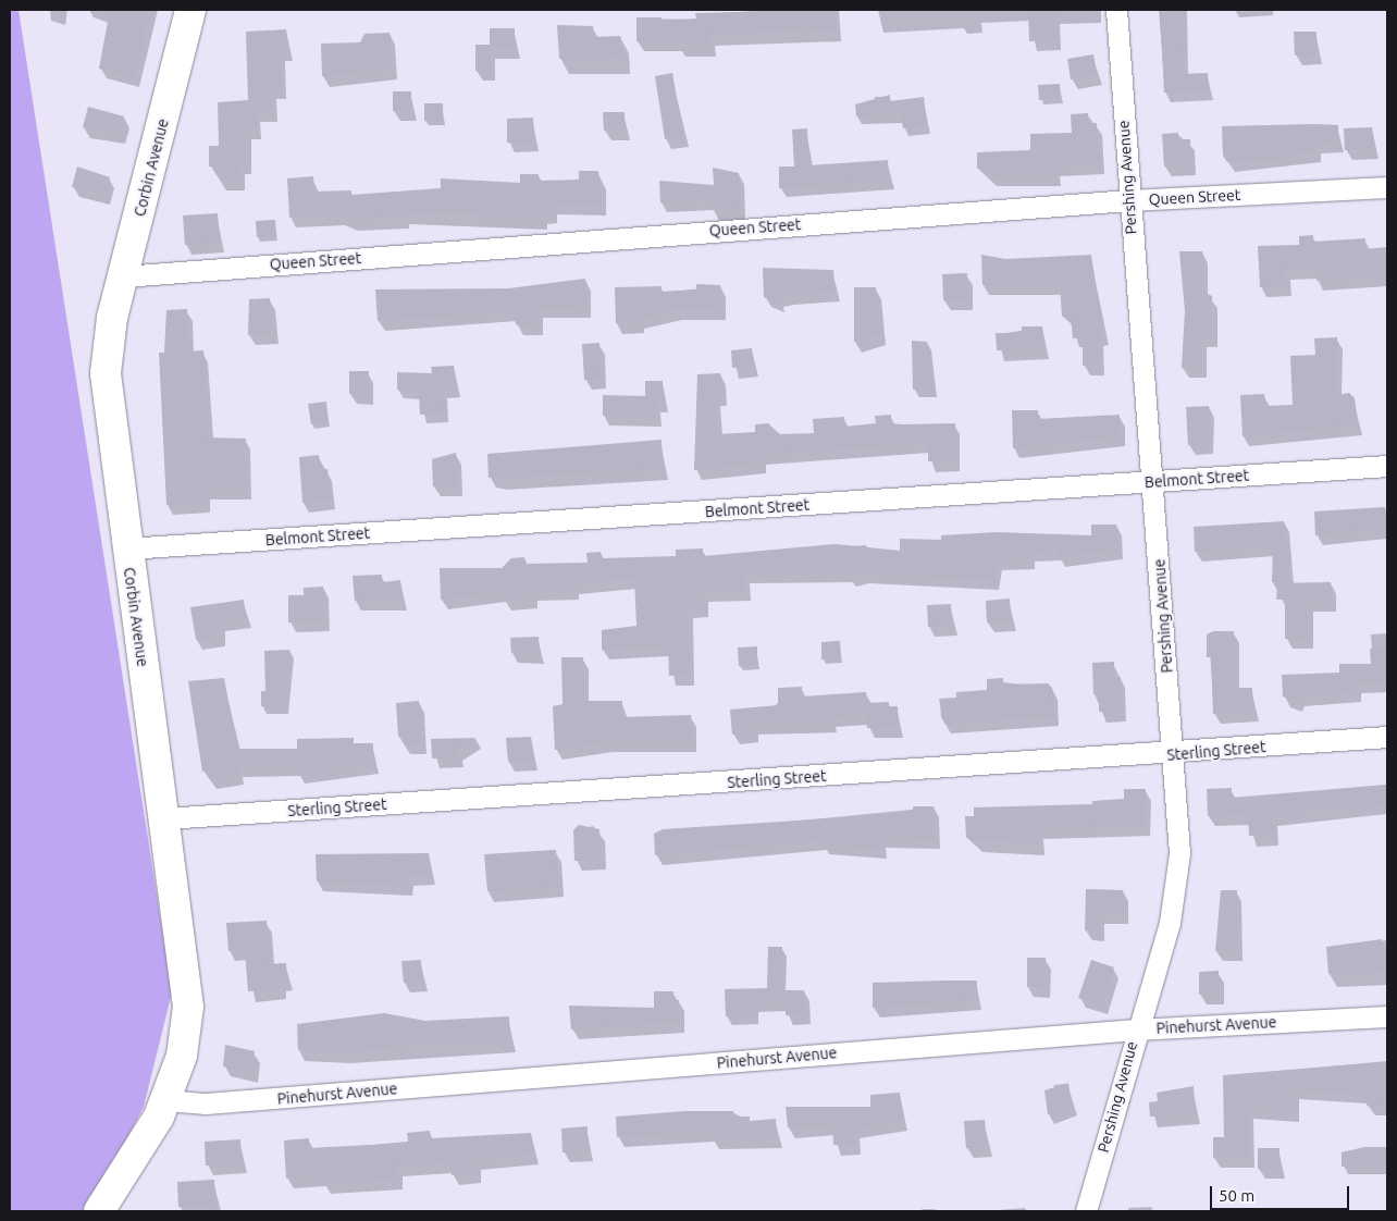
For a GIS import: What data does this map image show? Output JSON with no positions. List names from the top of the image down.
{
  "streets": {
    "main road": ["Corbin Avenue"],
    "street": [
      "Pershing Avenue",
      "Queen Street",
      "Belmont Street",
      "Sterling Street",
      "Pinehurst Avenue"
    ]
  },
  "crossings": [
    ["Corbin Avenue", "Queen Street"],
    ["Corbin Avenue", "Belmont Street"],
    ["Corbin Avenue", "Sterling Street"],
    ["Corbin Avenue", "Pinehurst Avenue"],
    ["Pershing Avenue", "Queen Street"],
    ["Pershing Avenue", "Belmont Street"],
    ["Pershing Avenue", "Sterling Street"],
    ["Pershing Avenue", "Pinehurst Avenue"]
  ],
  "scale_bar": "50 m"
}
